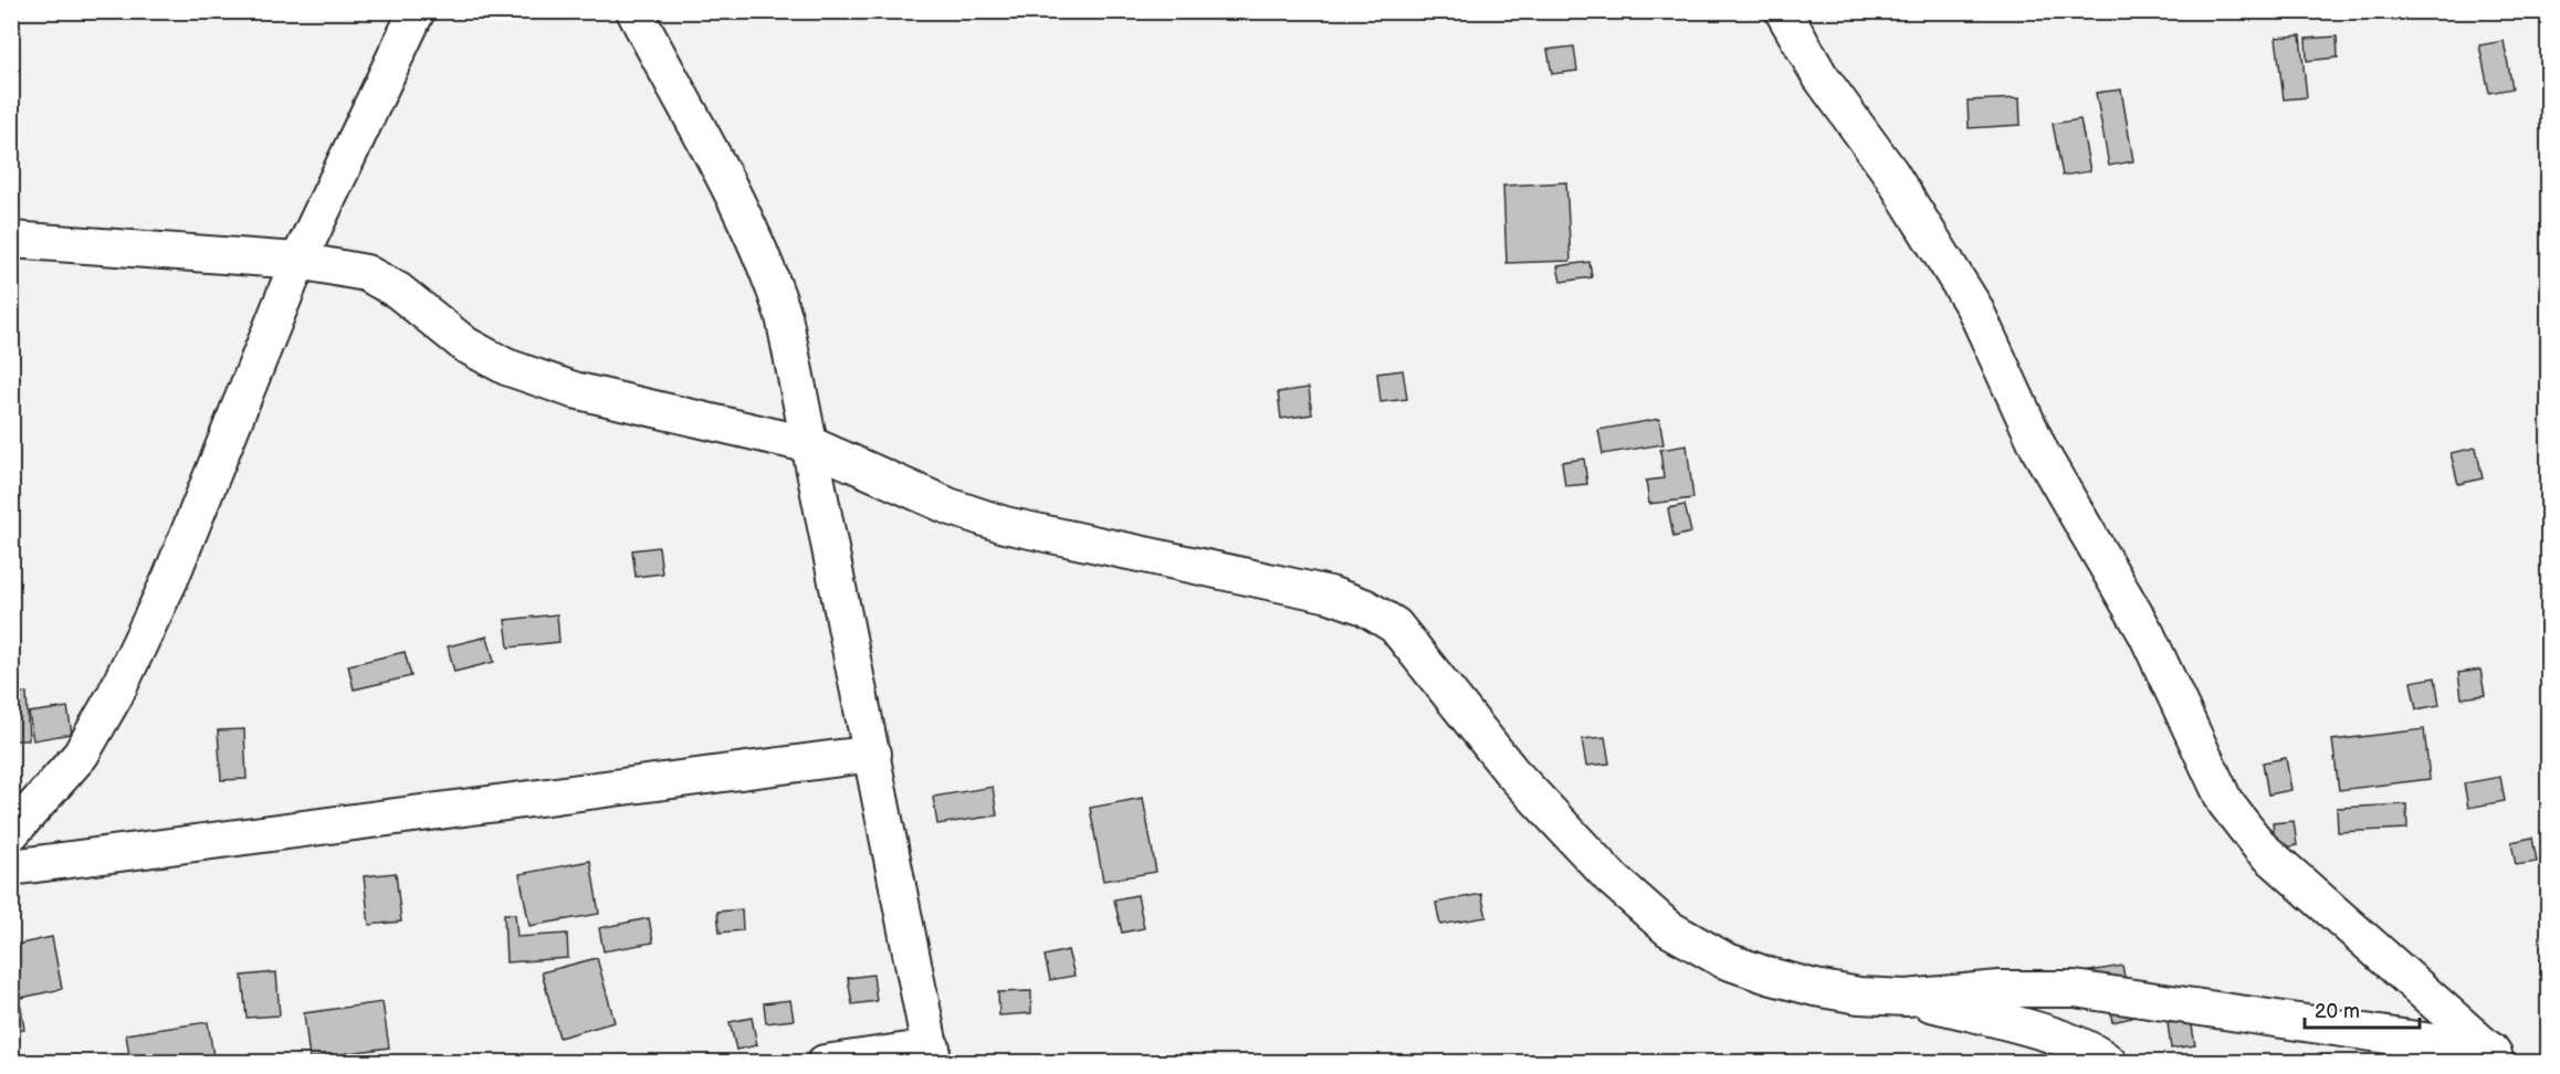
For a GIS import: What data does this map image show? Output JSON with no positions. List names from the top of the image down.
{
  "scale_bar": "20 m"
}
